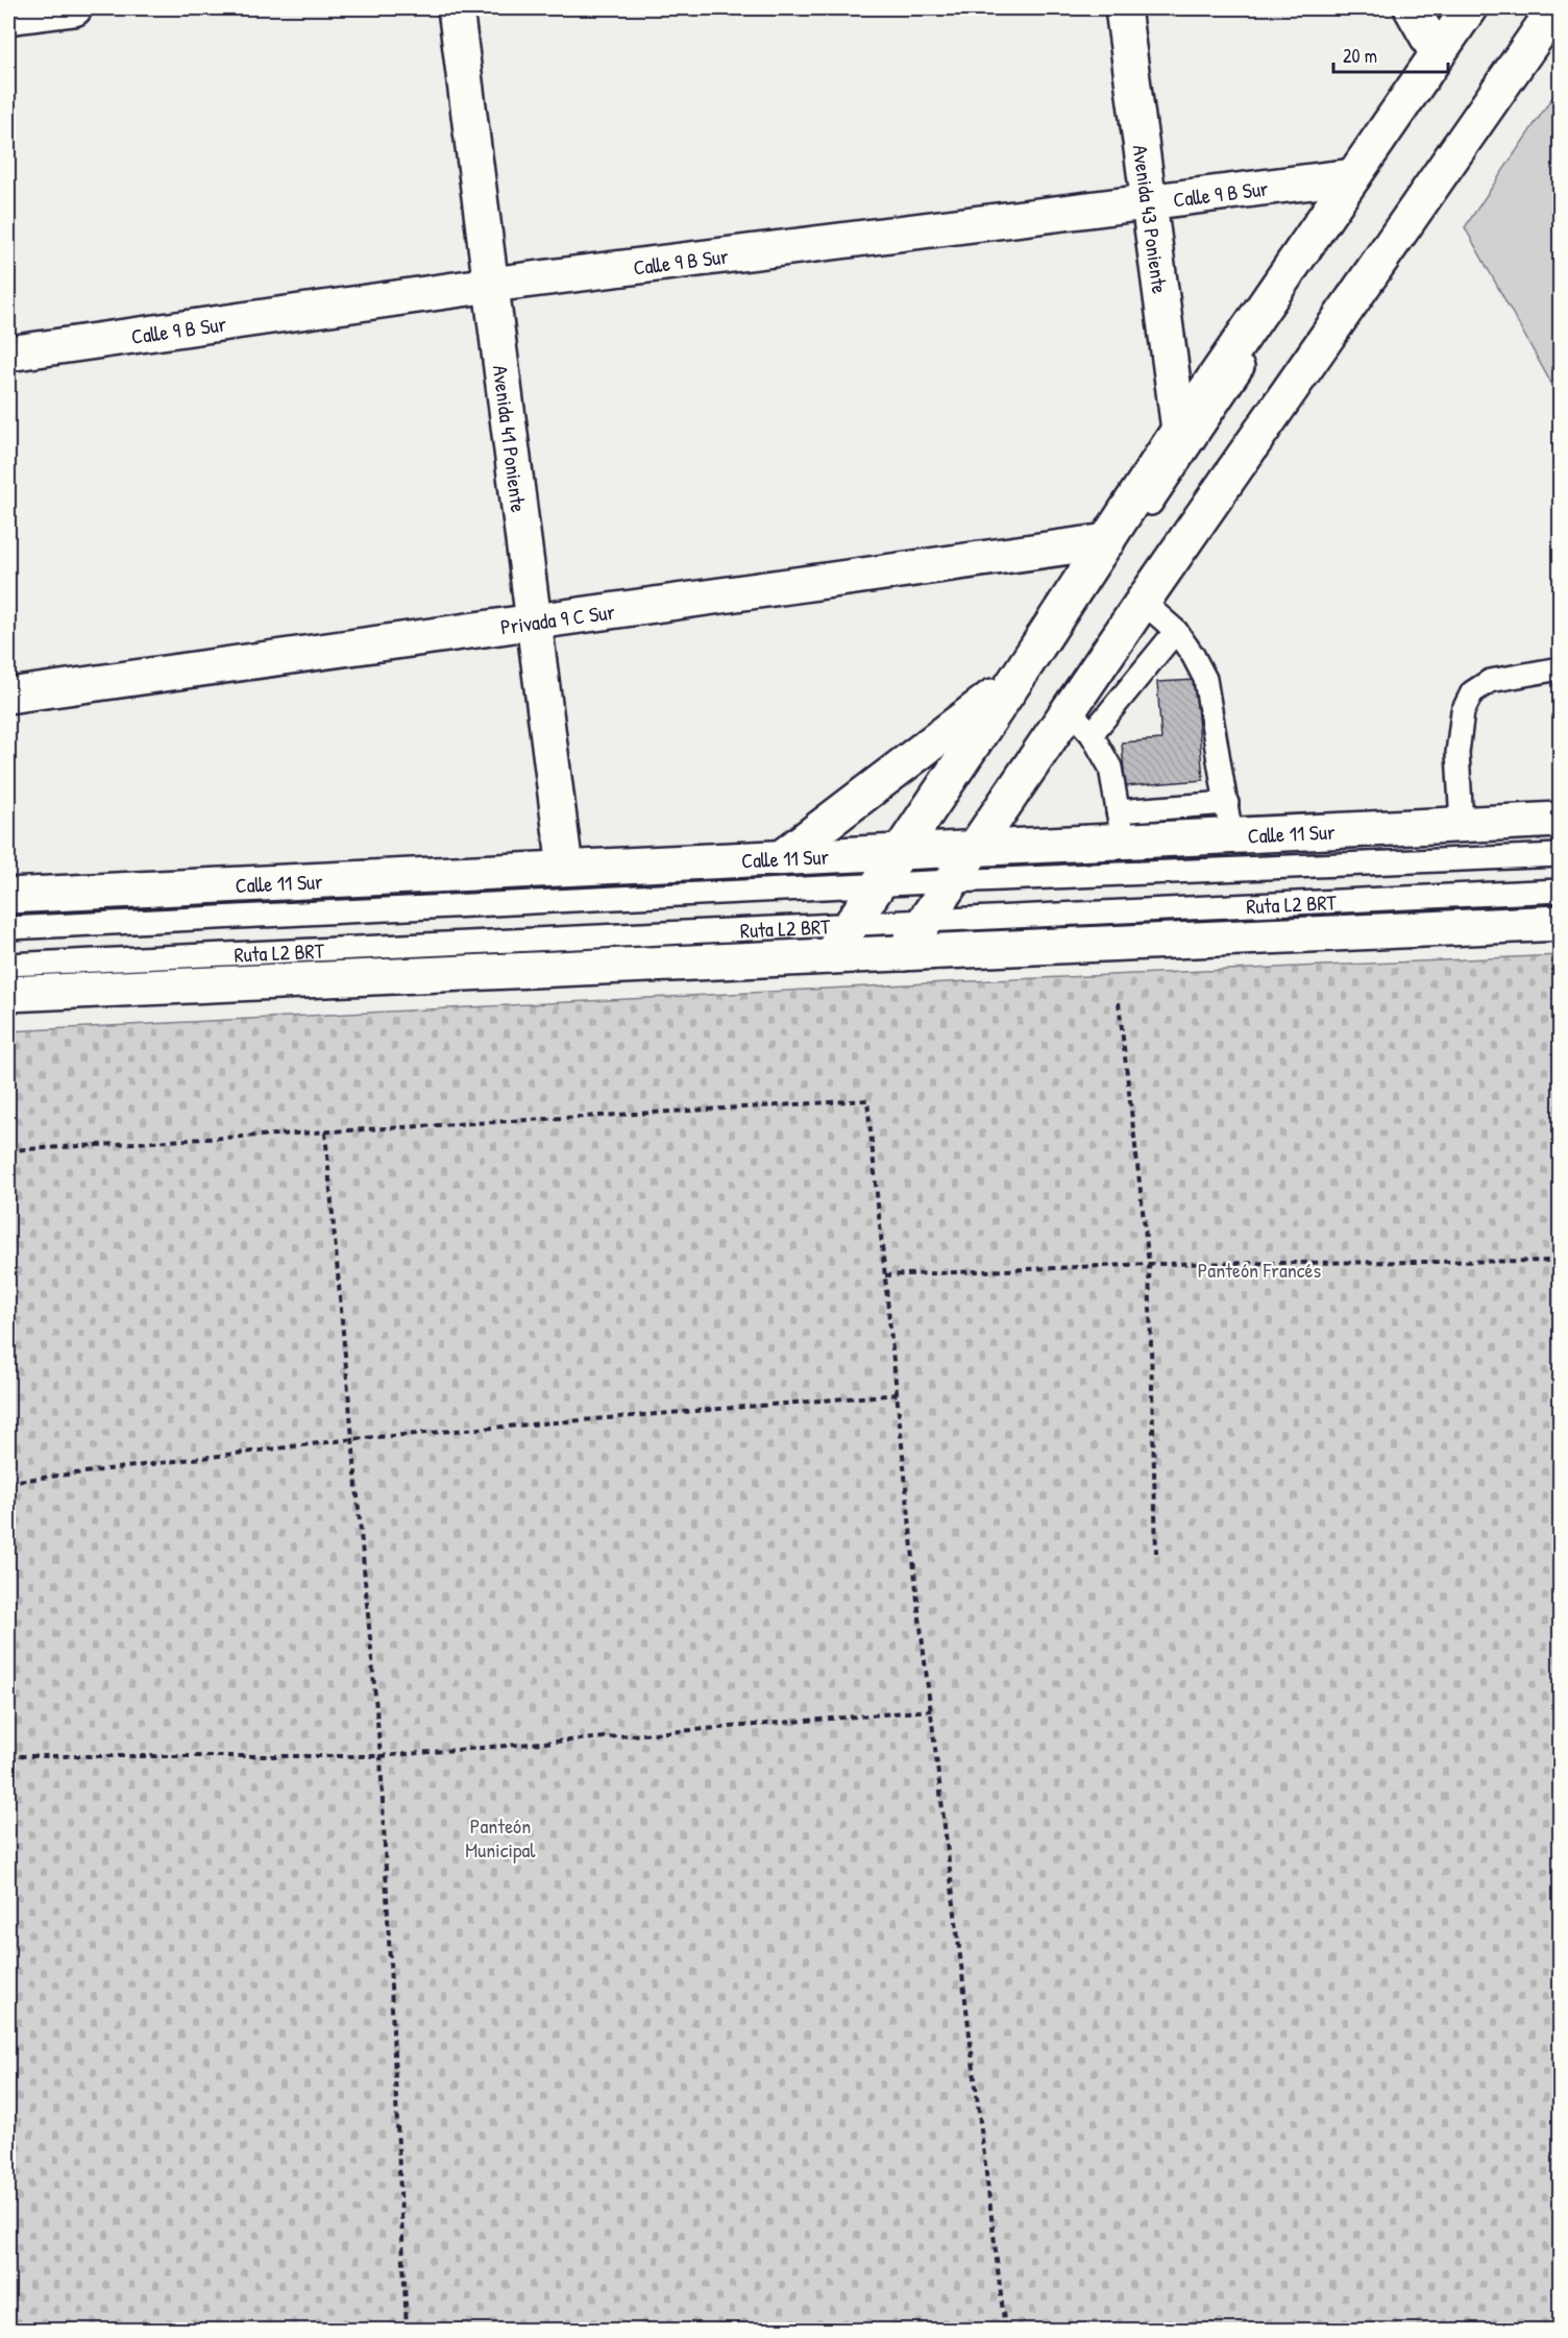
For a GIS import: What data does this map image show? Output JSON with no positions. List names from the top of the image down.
{
  "streets": {
    "main road": [
      "Calle 9 B Sur",
      "Avenida 43 Poniente",
      "Avenida 41 Poniente",
      "Privada 9 C Sur",
      "Calle 11 Sur"
    ],
    "lane": ["Ruta L2 BRT"]
  },
  "crossings": [
    ["Calle 9 B Sur", "Avenida 43 Poniente"],
    ["Calle 9 B Sur", "Avenida 41 Poniente"],
    ["Avenida 41 Poniente", "Privada 9 C Sur"],
    ["Avenida 41 Poniente", "Calle 11 Sur"]
  ],
  "parks": ["Panteón Francés", "Panteón Municipal"],
  "scale_bar": "20 m"
}
